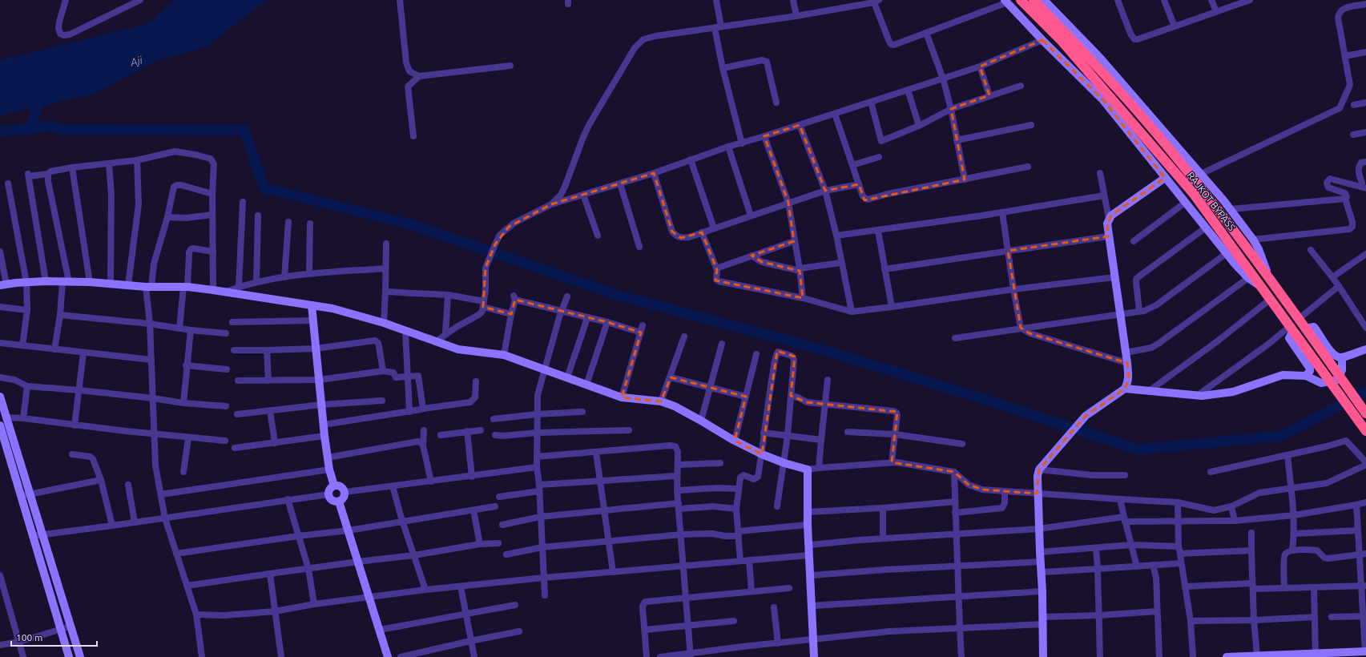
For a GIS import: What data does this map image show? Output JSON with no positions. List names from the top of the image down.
{
  "streets": {
    "highway": ["RAJKOT BYPASS"]
  },
  "water": ["Aji"],
  "scale_bar": "100 m"
}
